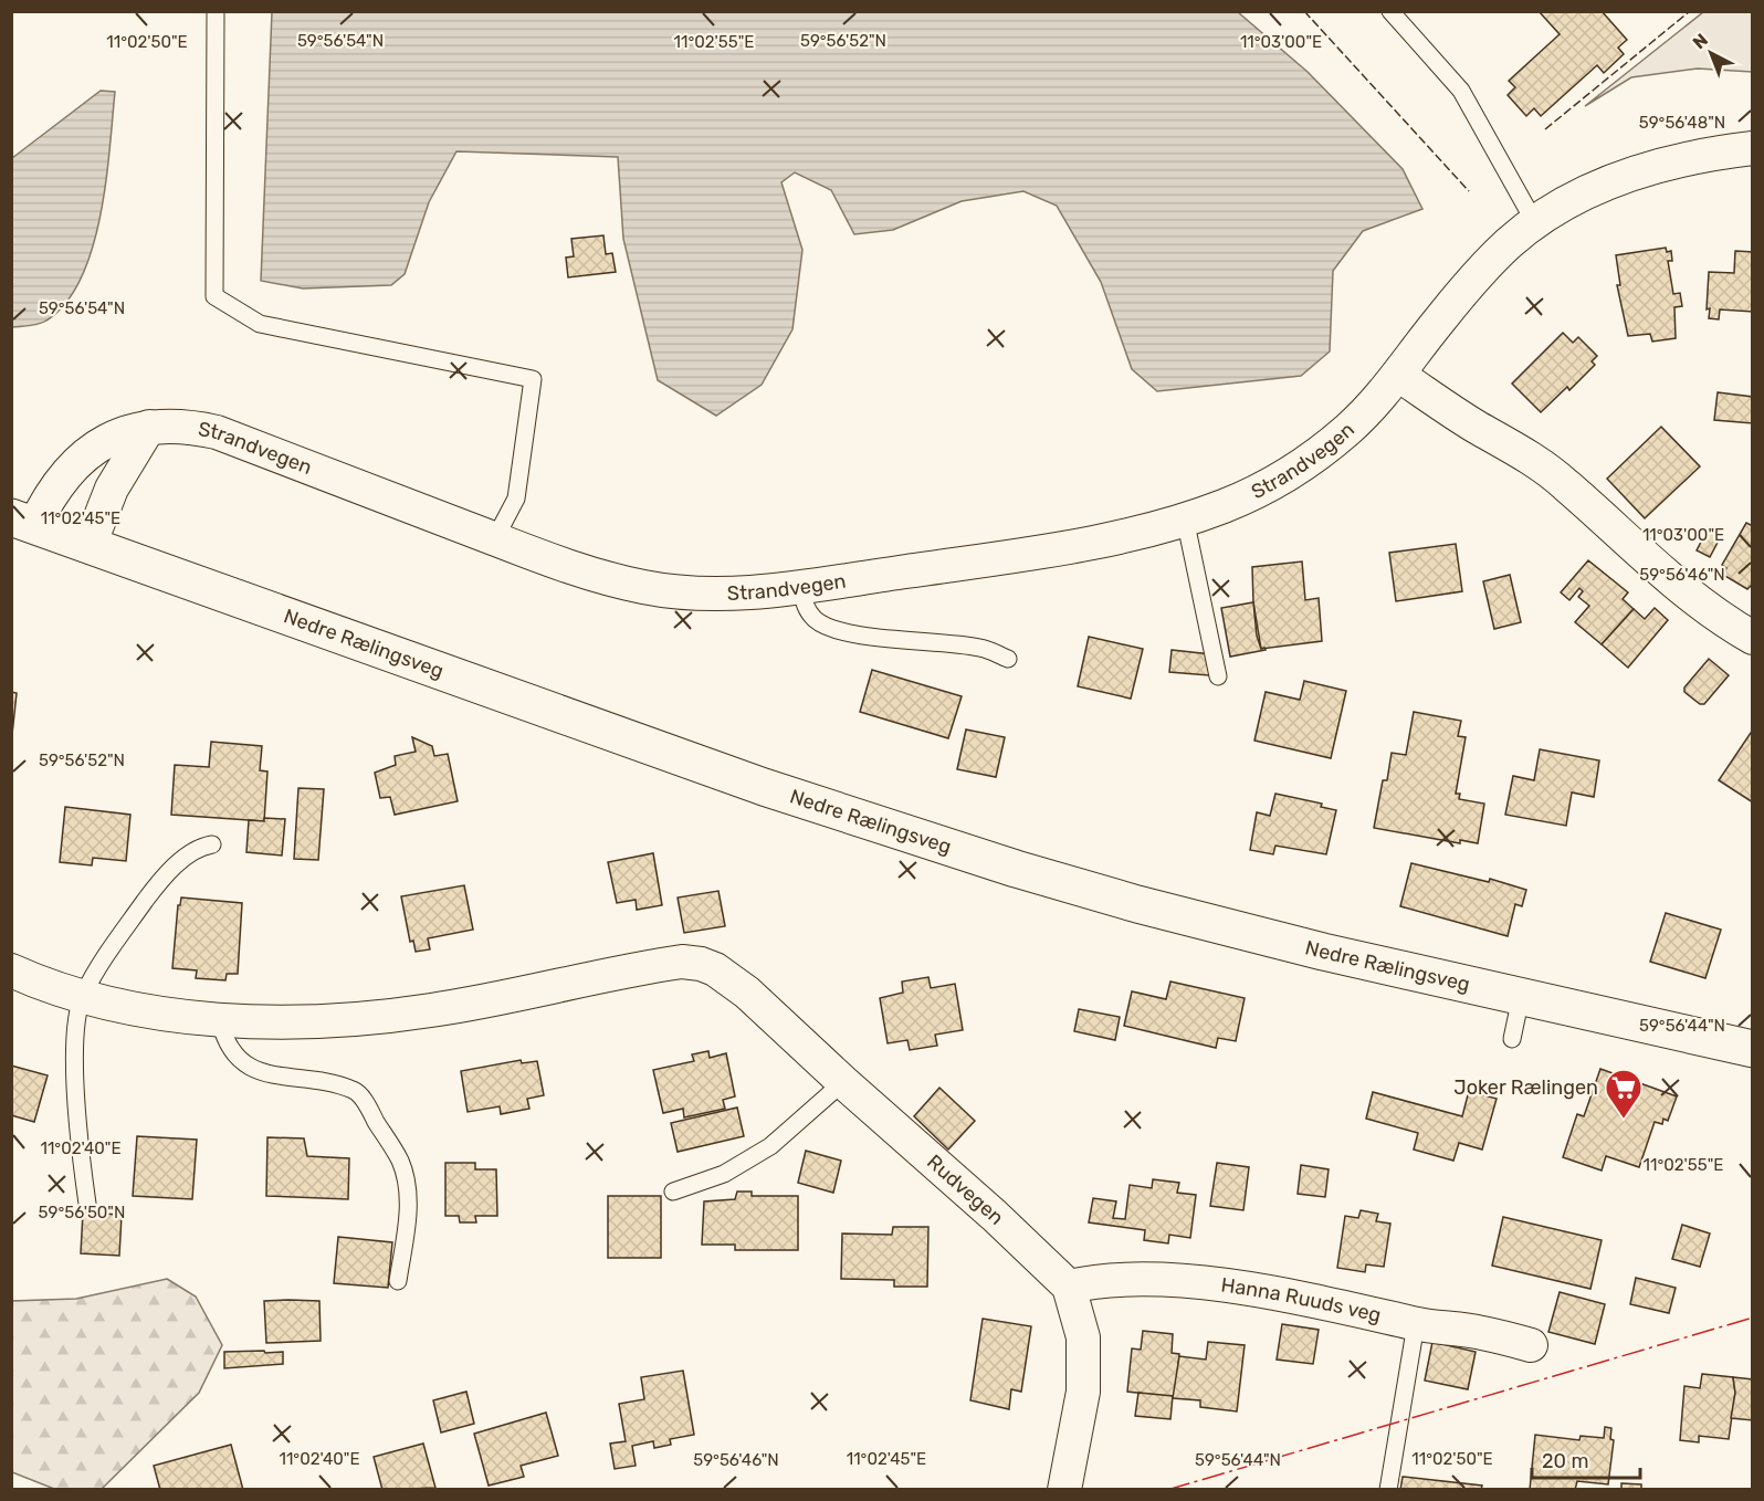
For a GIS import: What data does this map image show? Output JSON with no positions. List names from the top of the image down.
{
  "streets": {
    "main road": ["Nedre Rælingsveg"],
    "street": ["Strandvegen", "Rudvegen", "Hanna Ruuds veg"]
  },
  "crossings": [
    ["Strandvegen", "Nedre Rælingsveg"],
    ["Rudvegen", "Hanna Ruuds veg"]
  ],
  "places": {
    "supermarket": ["Joker Rælingen"]
  },
  "scale_bar": "20 m",
  "north": "top left",
  "coordinates": [
    "59°56'54\"N",
    "59°56'52\"N",
    "11°02'50\"E",
    "11°02'55\"E",
    "11°03'00\"E",
    "59°56'48\"N",
    "11°02'45\"E",
    "59°56'46\"N",
    "59°56'44\"N",
    "11°02'40\"E",
    "59°56'50\"N"
  ]
}
